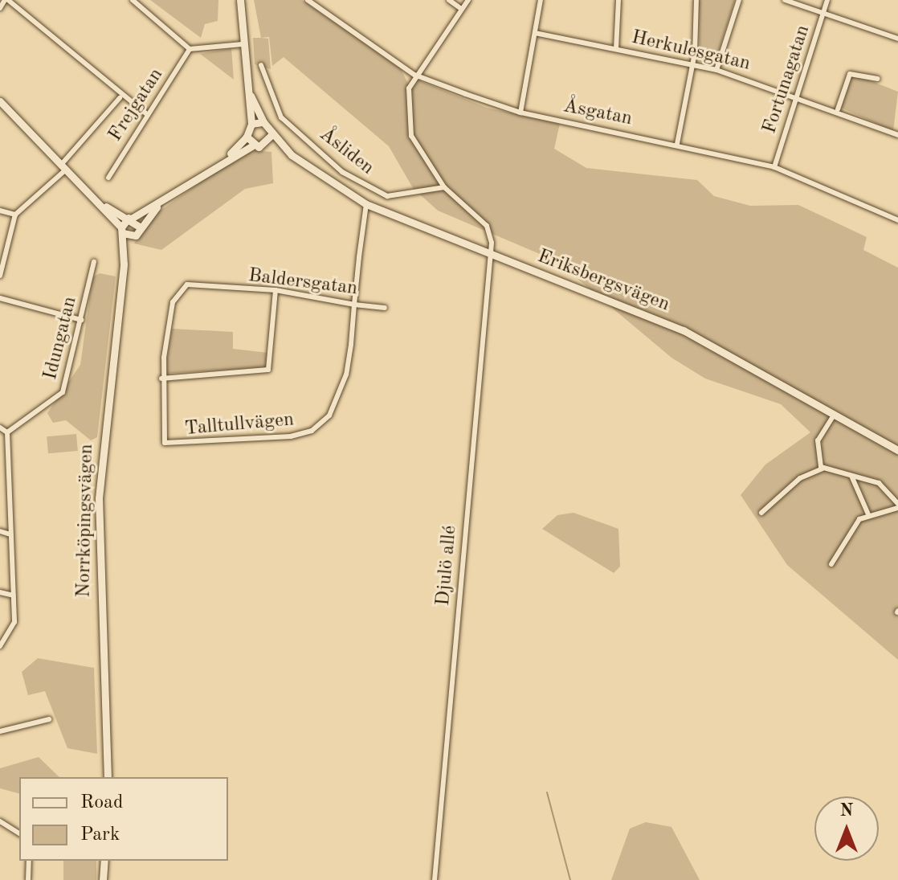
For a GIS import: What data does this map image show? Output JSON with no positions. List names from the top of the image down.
{
  "streets": {
    "main road": ["Eriksbergsvägen", "Norrköpingsvägen"],
    "street": [
      "Herkulesgatan",
      "Fortunagatan",
      "Frejgatan",
      "Åsgatan",
      "Åsliden",
      "Baldersgatan",
      "Idungatan",
      "Talltullvägen",
      "Djulö allé"
    ]
  },
  "crossings": [
    ["Herkulesgatan", "Fortunagatan"],
    ["Fortunagatan", "Åsgatan"],
    ["Eriksbergsvägen", "Talltullvägen"],
    ["Eriksbergsvägen", "Djulö allé"],
    ["Baldersgatan", "Talltullvägen"]
  ],
  "legend": ["Road", "Park"],
  "north": "top"
}
